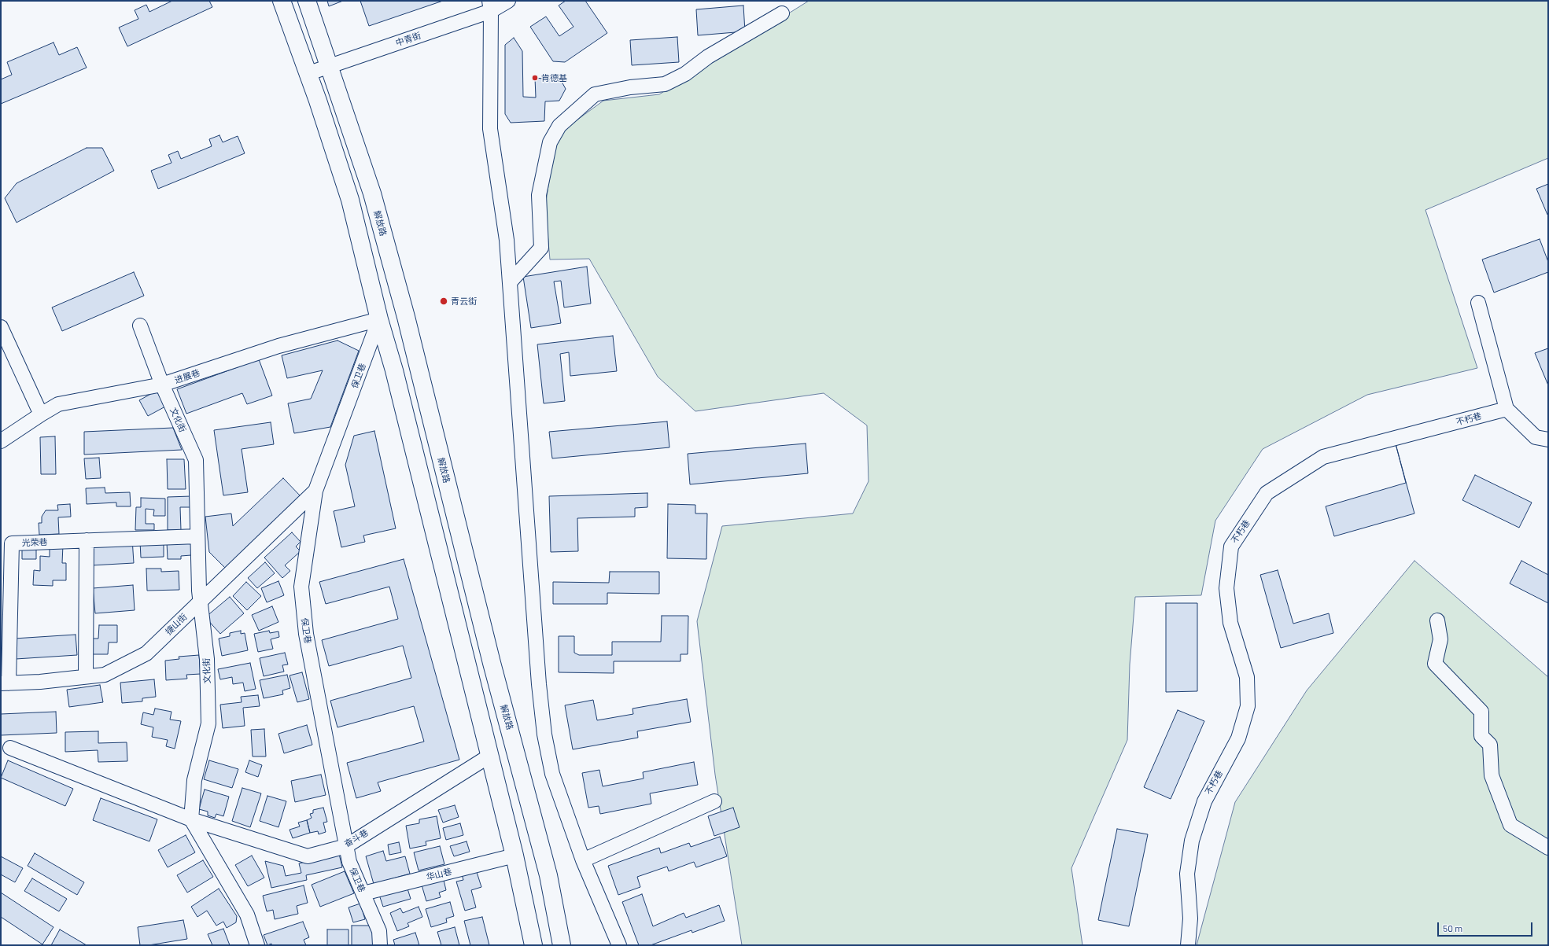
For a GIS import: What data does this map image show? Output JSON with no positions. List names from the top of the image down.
{
  "streets": {
    "main road": ["解放路"],
    "street": [
      "中青街",
      "保卫巷",
      "进展巷",
      "不朽巷",
      "文化街",
      "光荣巷",
      "捷山街",
      "奋斗巷",
      "华山巷"
    ]
  },
  "crossings": [
    ["中青街", "解放路"],
    ["保卫巷", "进展巷"],
    ["保卫巷", "捷山街"],
    ["保卫巷", "奋斗巷"],
    ["保卫巷", "华山巷"],
    ["进展巷", "文化街"],
    ["文化街", "光荣巷"],
    ["文化街", "捷山街"],
    ["文化街", "奋斗巷"],
    ["光荣巷", "捷山街"]
  ],
  "places": ["肯德基", "青云街"],
  "scale_bar": "50 m"
}
